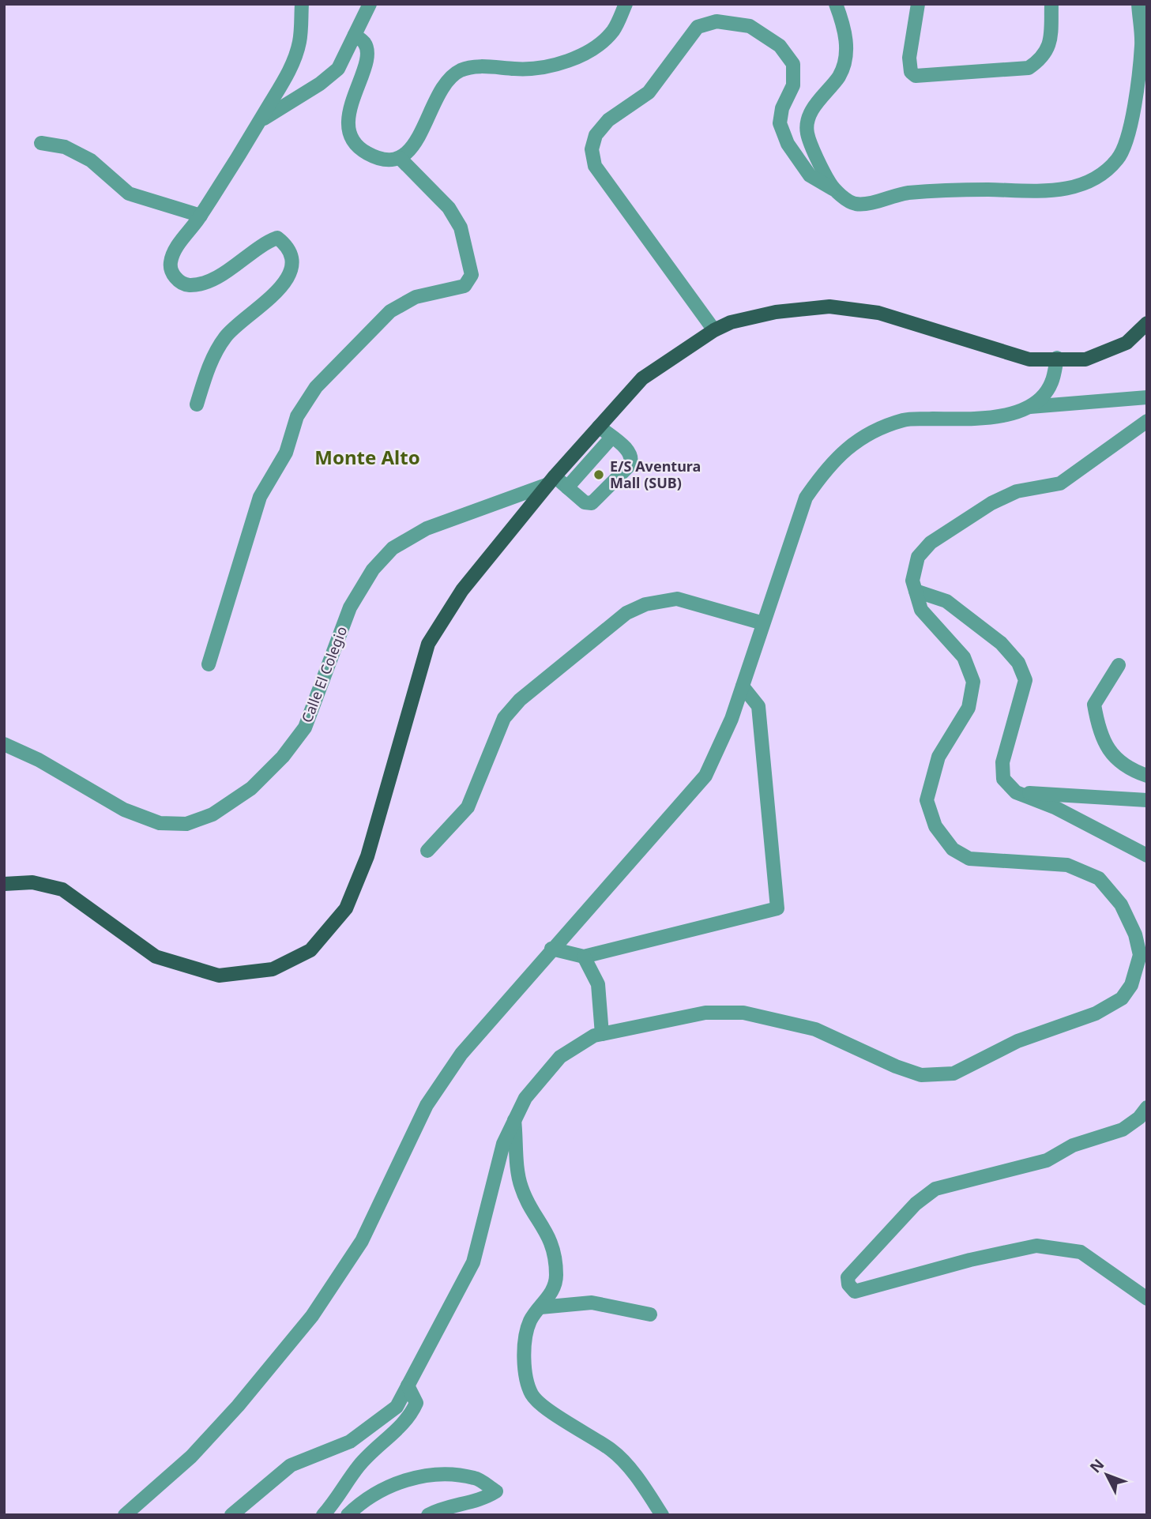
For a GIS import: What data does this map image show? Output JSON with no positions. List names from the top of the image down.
{
  "streets": {
    "street": ["Calle El Colegio"]
  },
  "districts": ["Monte Alto"],
  "places": ["E/S Aventura Mall (SUB)"],
  "north": "top left"
}
